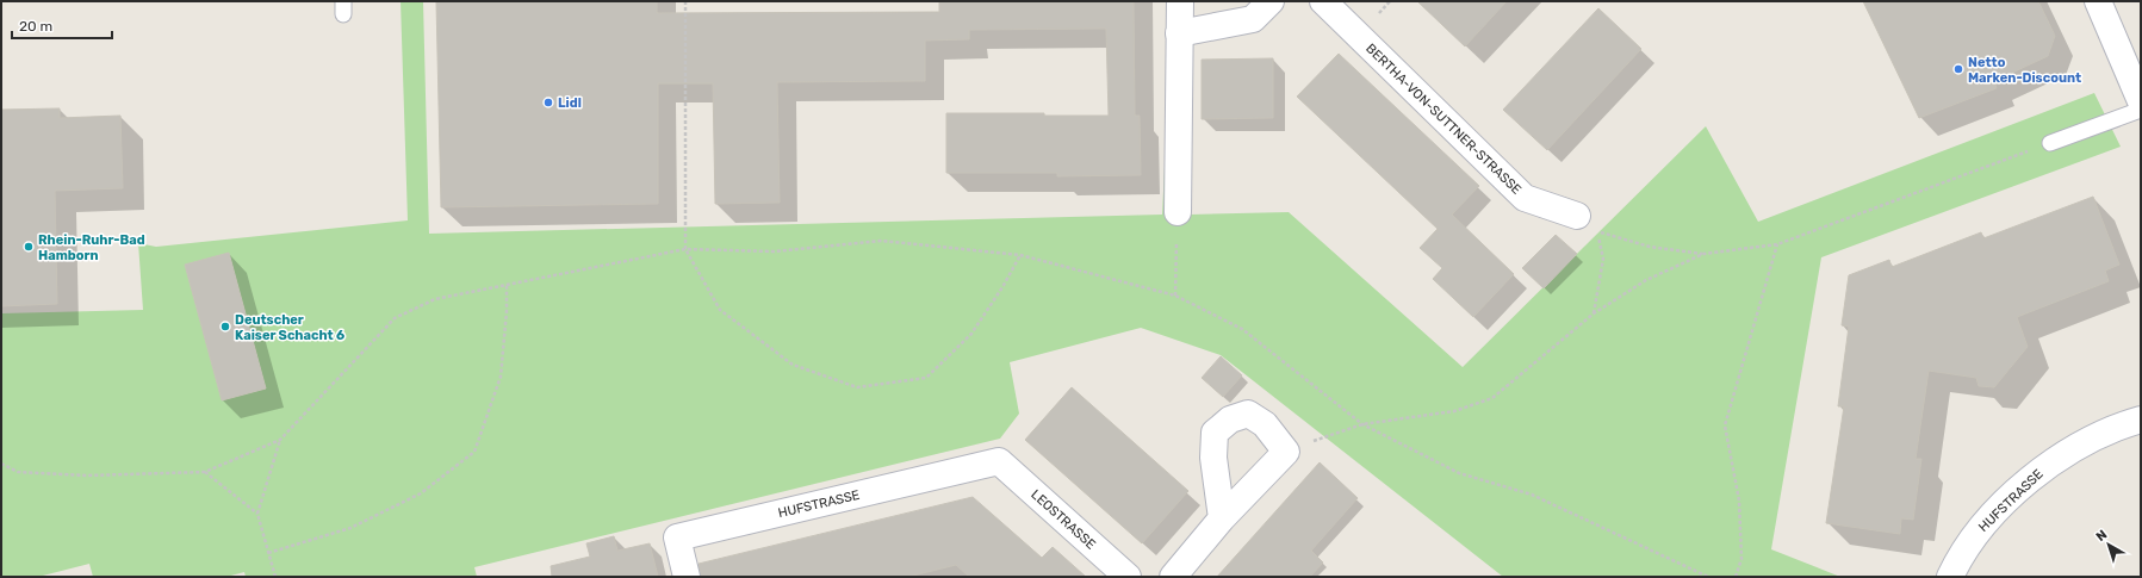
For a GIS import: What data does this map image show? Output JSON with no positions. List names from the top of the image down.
{
  "streets": {
    "street": ["BERTHA-VON-SUTTNER-STRASSE", "HUFSTRASSE", "LEOSTRASSE"]
  },
  "crossings": [
    ["HUFSTRASSE", "LEOSTRASSE"]
  ],
  "places": [
    "Netto Marken-Discount",
    "Lidl",
    "Rhein-Ruhr-Bad Hamborn",
    "Deutscher Kaiser Schacht 6"
  ],
  "scale_bar": "20 m",
  "north": "top left"
}
